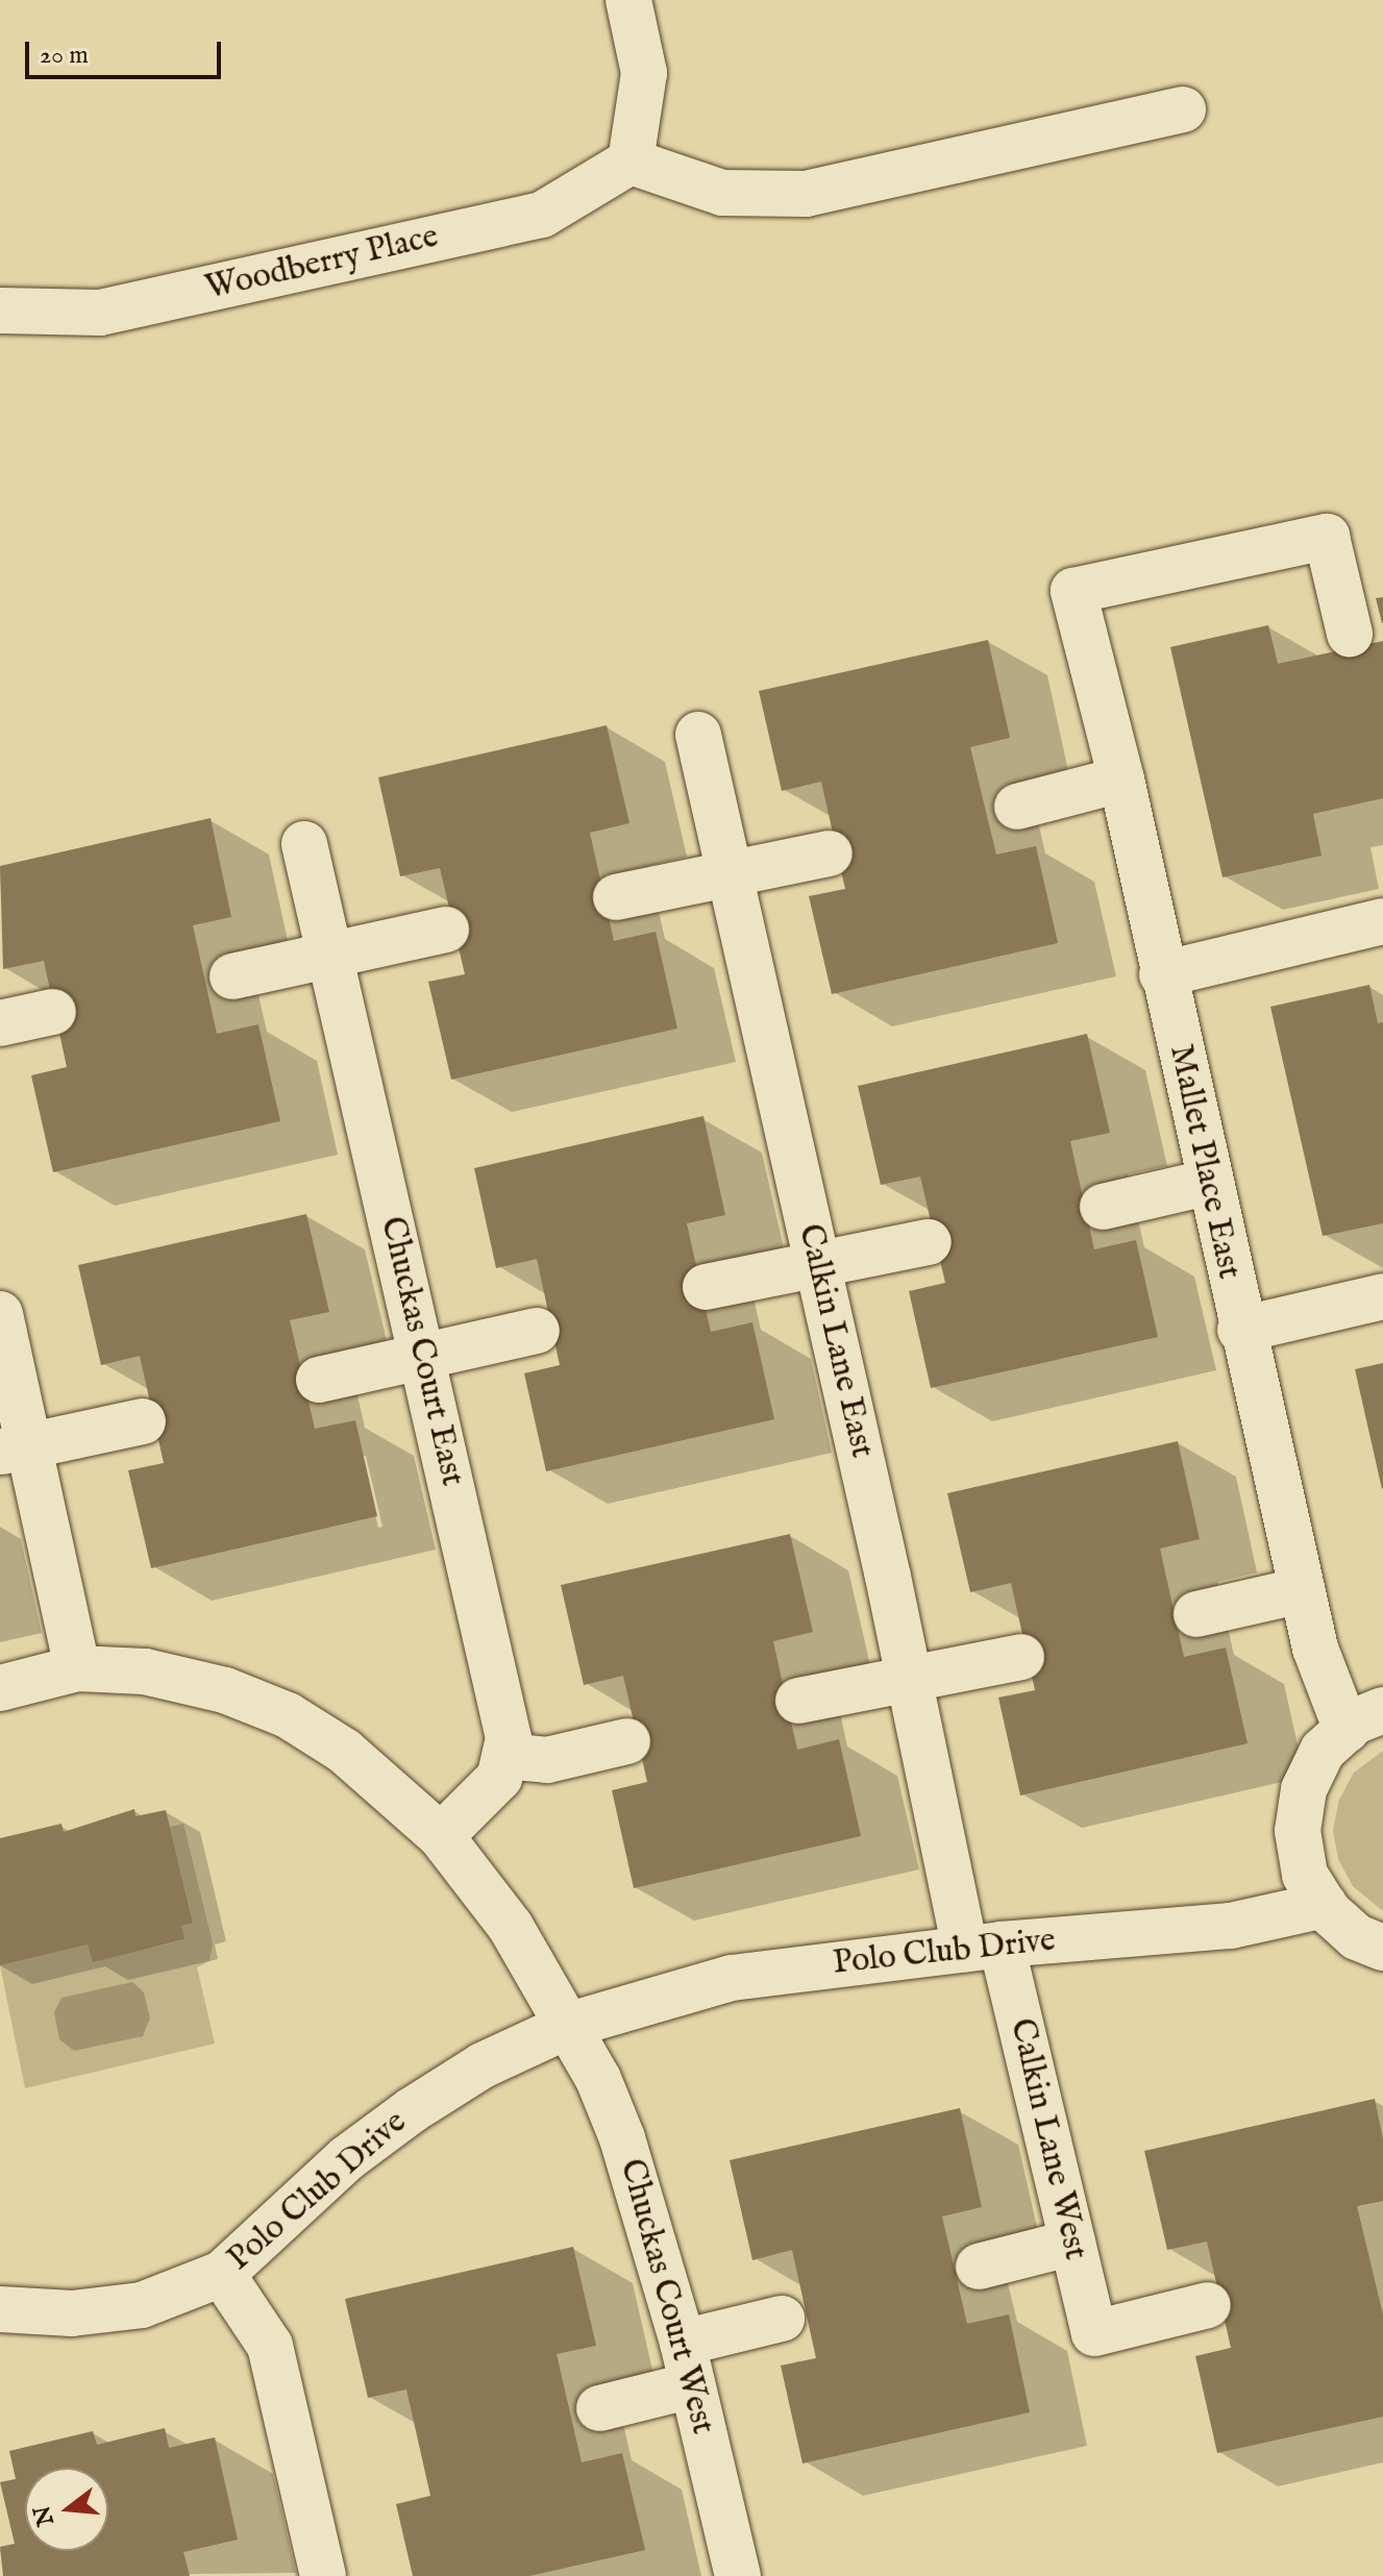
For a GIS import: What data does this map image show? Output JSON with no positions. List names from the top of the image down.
{
  "streets": {
    "street": [
      "Woodberry Place",
      "Mallet Place East",
      "Calkin Lane East",
      "Chuckas Court East",
      "Polo Club Drive",
      "Calkin Lane West",
      "Chuckas Court West"
    ]
  },
  "crossings": [
    ["Calkin Lane East", "Polo Club Drive"],
    ["Calkin Lane East", "Calkin Lane West"],
    ["Polo Club Drive", "Calkin Lane West"],
    ["Polo Club Drive", "Chuckas Court West"]
  ],
  "scale_bar": "20 m",
  "north": "left"
}
